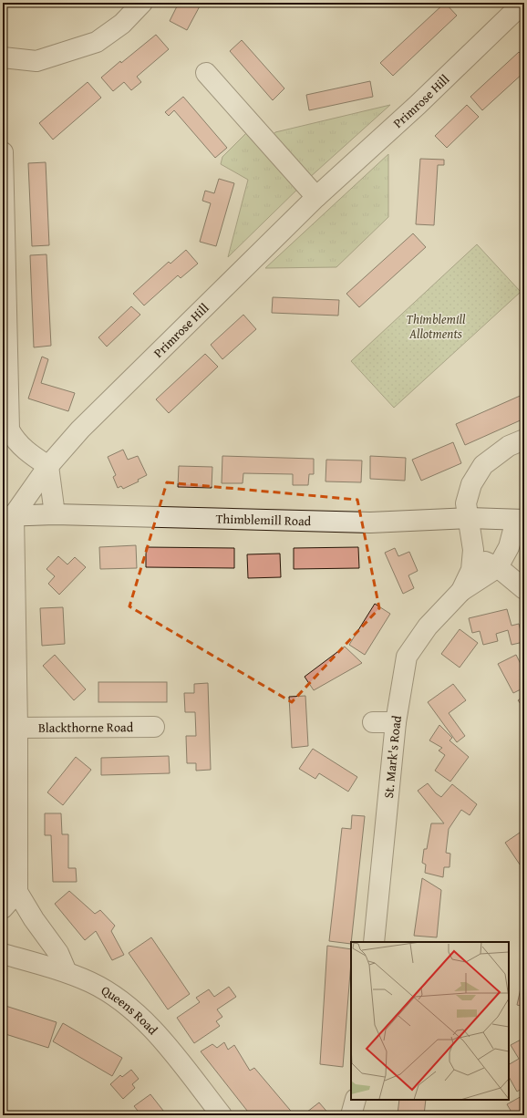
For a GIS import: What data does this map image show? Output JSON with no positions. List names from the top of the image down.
{
  "streets": {
    "street": [
      "Primrose Hill",
      "Thimblemill Road",
      "Blackthorne Road",
      "St. Mark's Road",
      "Queens Road"
    ]
  },
  "crossings": [
    ["Thimblemill Road", "St. Mark's Road"]
  ],
  "parks": ["Thimblemill Allotments"]
}
